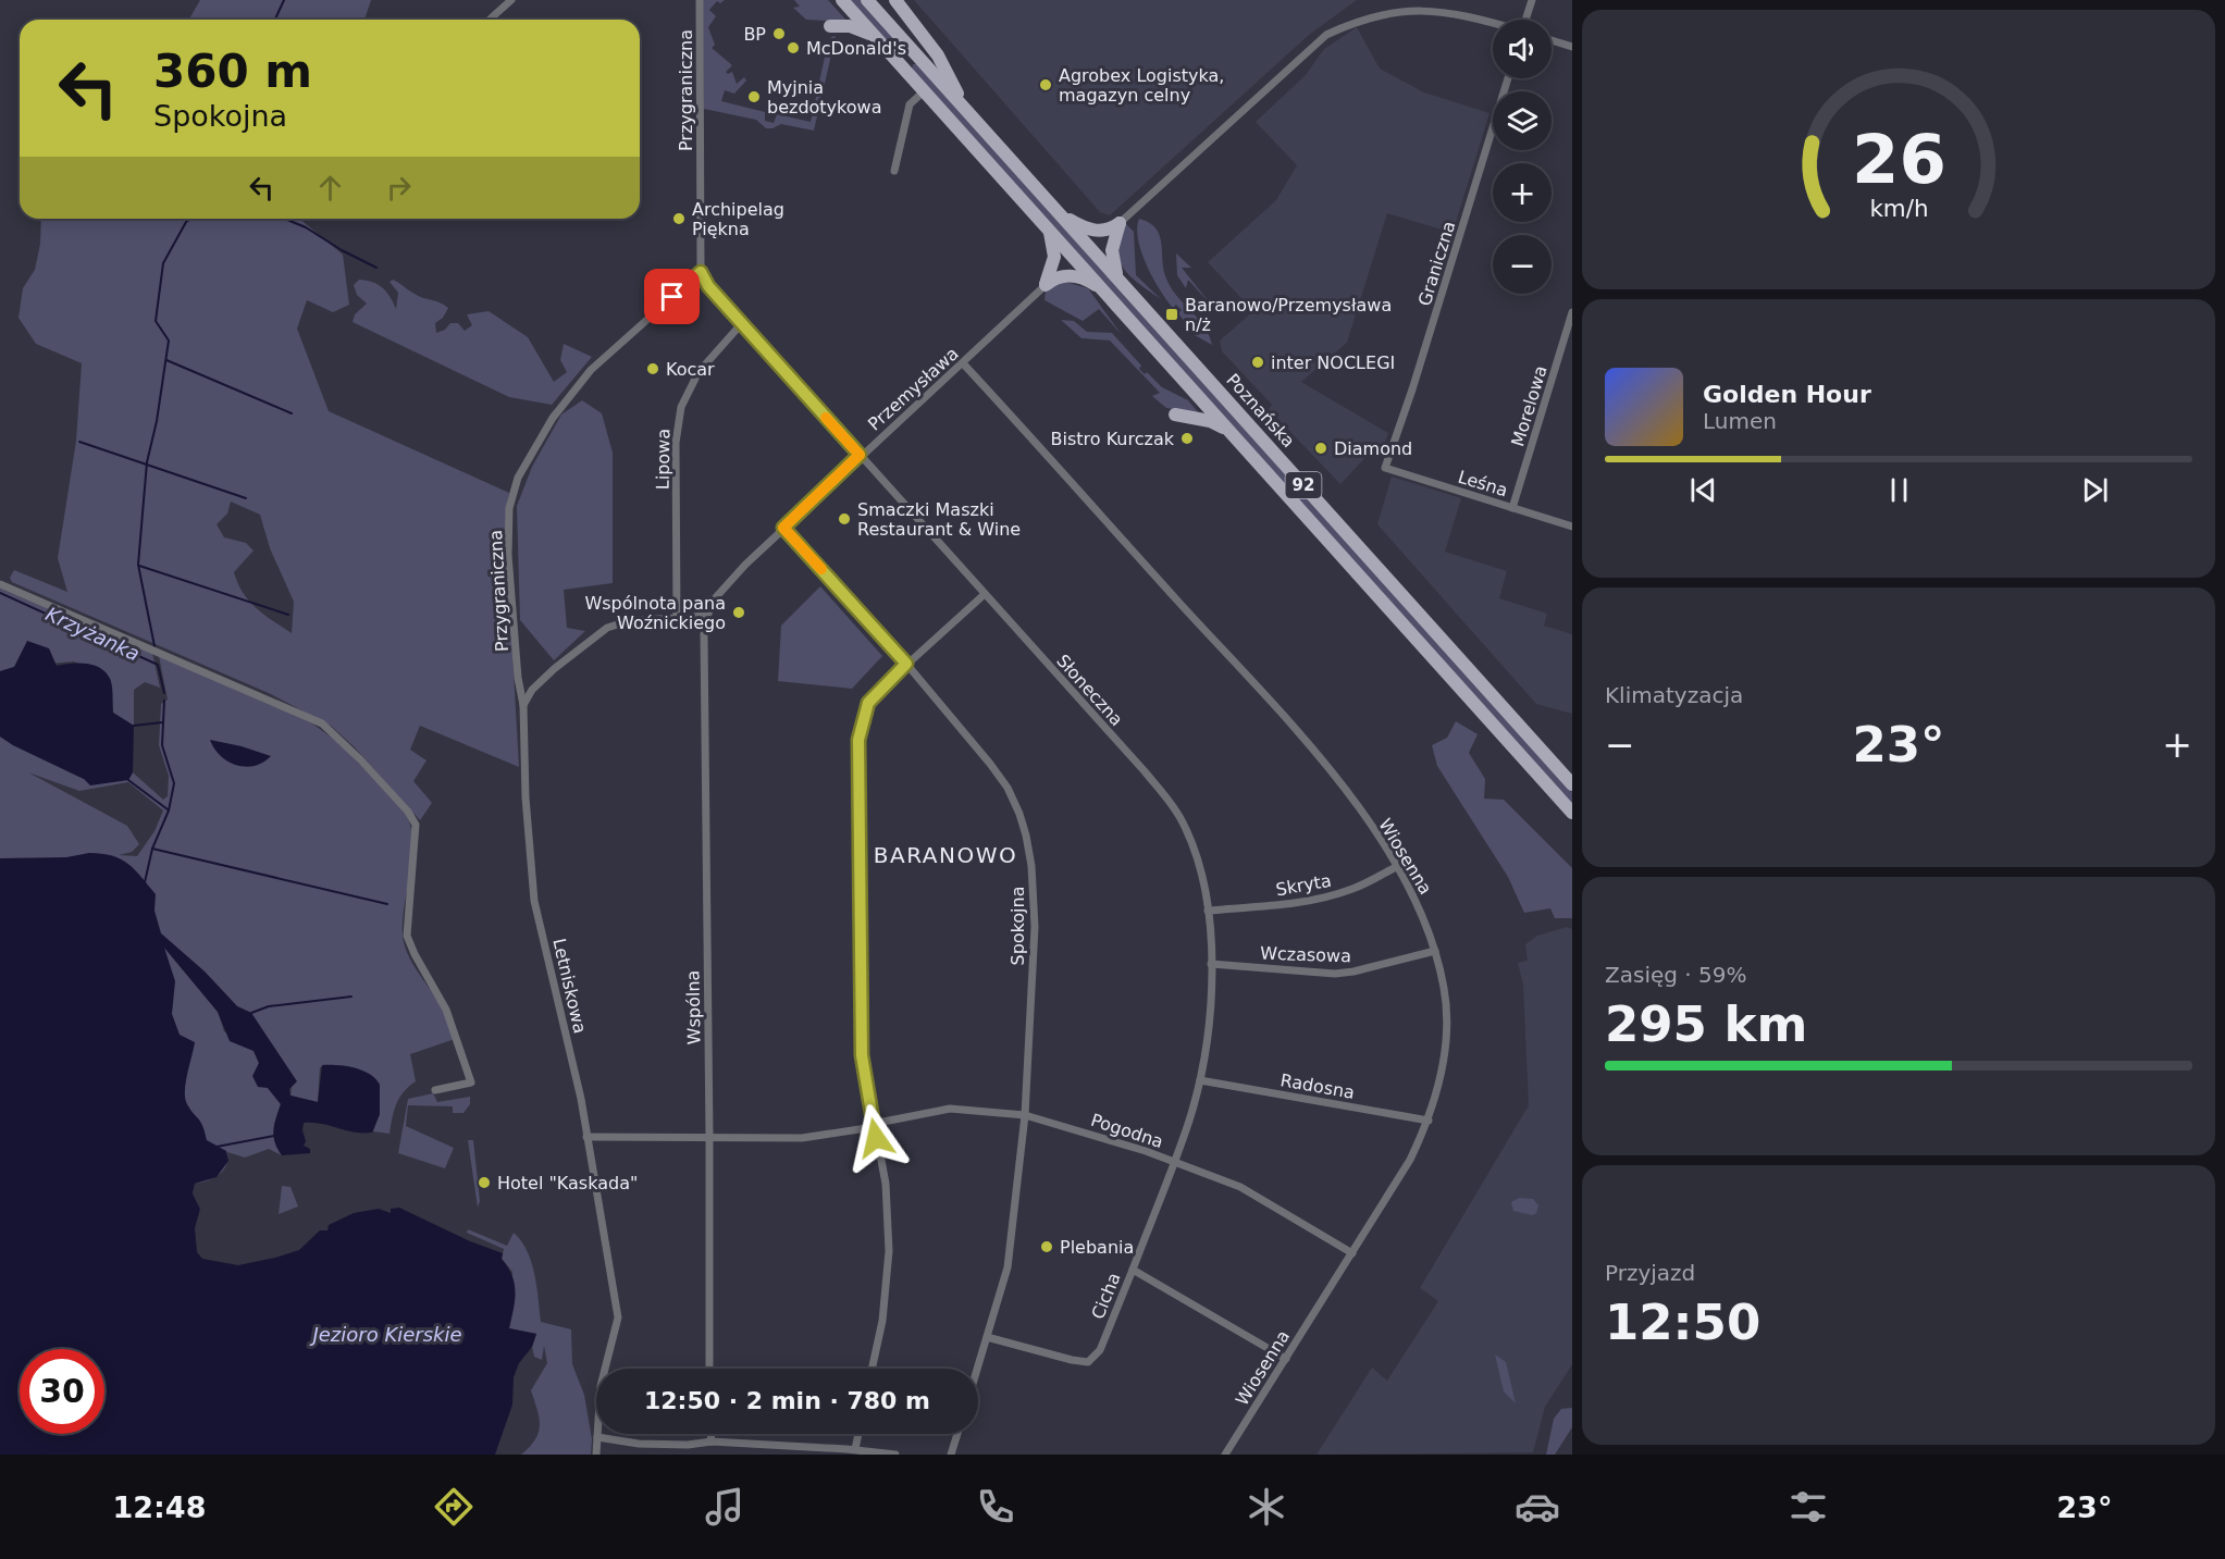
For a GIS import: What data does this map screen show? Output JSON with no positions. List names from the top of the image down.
{
  "streets": {
    "main road": ["Poznańska", "92"],
    "street": [
      "Przygraniczna",
      "Graniczna",
      "Przemysława",
      "Morelowa",
      "Lipowa",
      "Leśna",
      "Słoneczna",
      "Wiosenna",
      "Skryta",
      "Spokojna",
      "Wczasowa",
      "Letniskowa",
      "Wspólna",
      "Radosna",
      "Pogodna",
      "Cicha"
    ]
  },
  "crossings": [
    ["Przygraniczna", "Słoneczna"],
    ["Przygraniczna", "Letniskowa"],
    ["Graniczna", "Leśna"],
    ["Przemysława", "Słoneczna"],
    ["Przemysława", "Wiosenna"],
    ["Przemysława", "Spokojna"],
    ["Przemysława", "Wspólna"],
    ["Morelowa", "Leśna"],
    ["Poznańska", "92"],
    ["Lipowa", "Słoneczna"],
    ["Słoneczna", "Skryta"],
    ["Słoneczna", "Wczasowa"],
    ["Słoneczna", "Radosna"],
    ["Słoneczna", "Pogodna"],
    ["Słoneczna", "Cicha"],
    ["Wiosenna", "Skryta"],
    ["Wiosenna", "Wczasowa"],
    ["Wiosenna", "Radosna"],
    ["Wiosenna", "Pogodna"],
    ["Wiosenna", "Cicha"],
    ["Spokojna", "Pogodna"],
    ["Spokojna", "Cicha"],
    ["Letniskowa", "Pogodna"],
    ["Wspólna", "Pogodna"]
  ],
  "districts": ["BARANOWO"],
  "water": ["Krzyżanka", "Jezioro Kierskie"],
  "places": {
    "other": [
      "BP",
      "McDonald's",
      "Agrobex Logistyka, magazyn celny",
      "Myjnia bezdotykowa",
      "Archipelag Piękna",
      "inter NOCLEGI",
      "Kocar",
      "Bistro Kurczak",
      "Diamond",
      "Smaczki Maszki Restaurant & Wine",
      "Wspólnota pana Woźnickiego",
      "Hotel \"Kaskada\"",
      "Plebania"
    ],
    "transit": ["Baranowo/Przemysława n/ż"]
  },
  "page": {
    "map_buttons": ["+", "−"],
    "turn": ["360 m", "Spokojna"],
    "song": ["Golden Hour", "Lumen"],
    "tile": [
      "Klimatyzacja",
      ["Zasięg · 59%", "295 km"],
      ["Przyjazd", "12:50"]
    ],
    "heat": ["−", "23°", "+"],
    "limit": "30",
    "trip": "12:50 · 2 min · 780 m",
    "tabs": ["12:48", "23°"],
    "gauge": ["26", "km/h"]
  }
}
